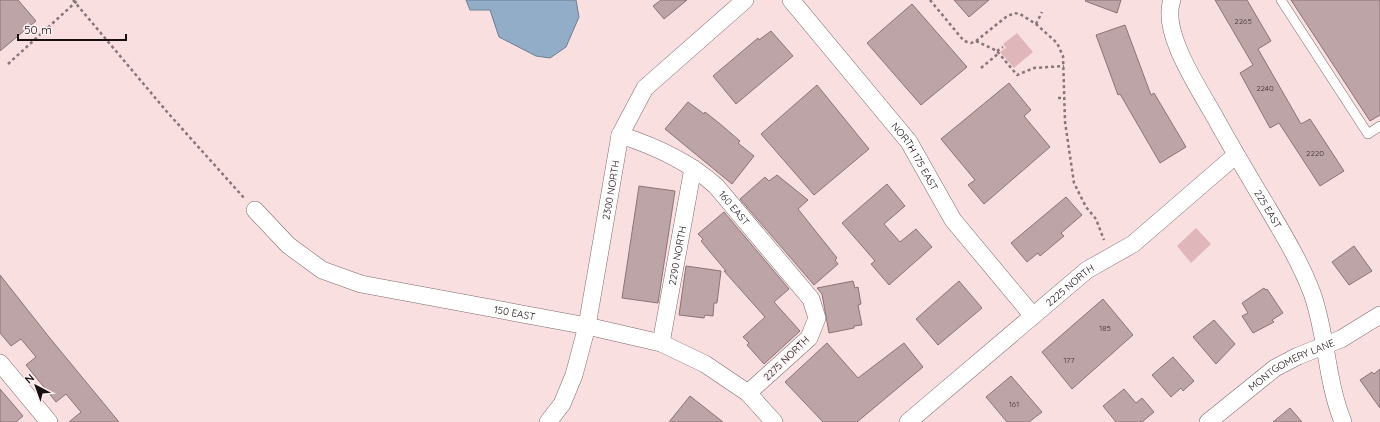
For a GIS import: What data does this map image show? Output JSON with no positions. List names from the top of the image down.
{
  "streets": {
    "street": [
      "NORTH 175 EAST",
      "2300 NORTH",
      "160 EAST",
      "225 EAST",
      "2290 NORTH",
      "2225 NORTH",
      "150 EAST",
      "2275 NORTH",
      "MONTGOMERY LANE"
    ]
  },
  "crossings": [
    ["NORTH 175 EAST", "2225 NORTH"],
    ["2300 NORTH", "160 EAST"],
    ["2300 NORTH", "150 EAST"],
    ["160 EAST", "2290 NORTH"],
    ["160 EAST", "2275 NORTH"],
    ["225 EAST", "2225 NORTH"],
    ["225 EAST", "MONTGOMERY LANE"],
    ["2290 NORTH", "150 EAST"],
    ["150 EAST", "2275 NORTH"]
  ],
  "house_numbers": [
    "2265",
    "2240",
    "2220",
    "185",
    "177",
    "161"
  ],
  "scale_bar": "50 m",
  "north": "top left"
}
